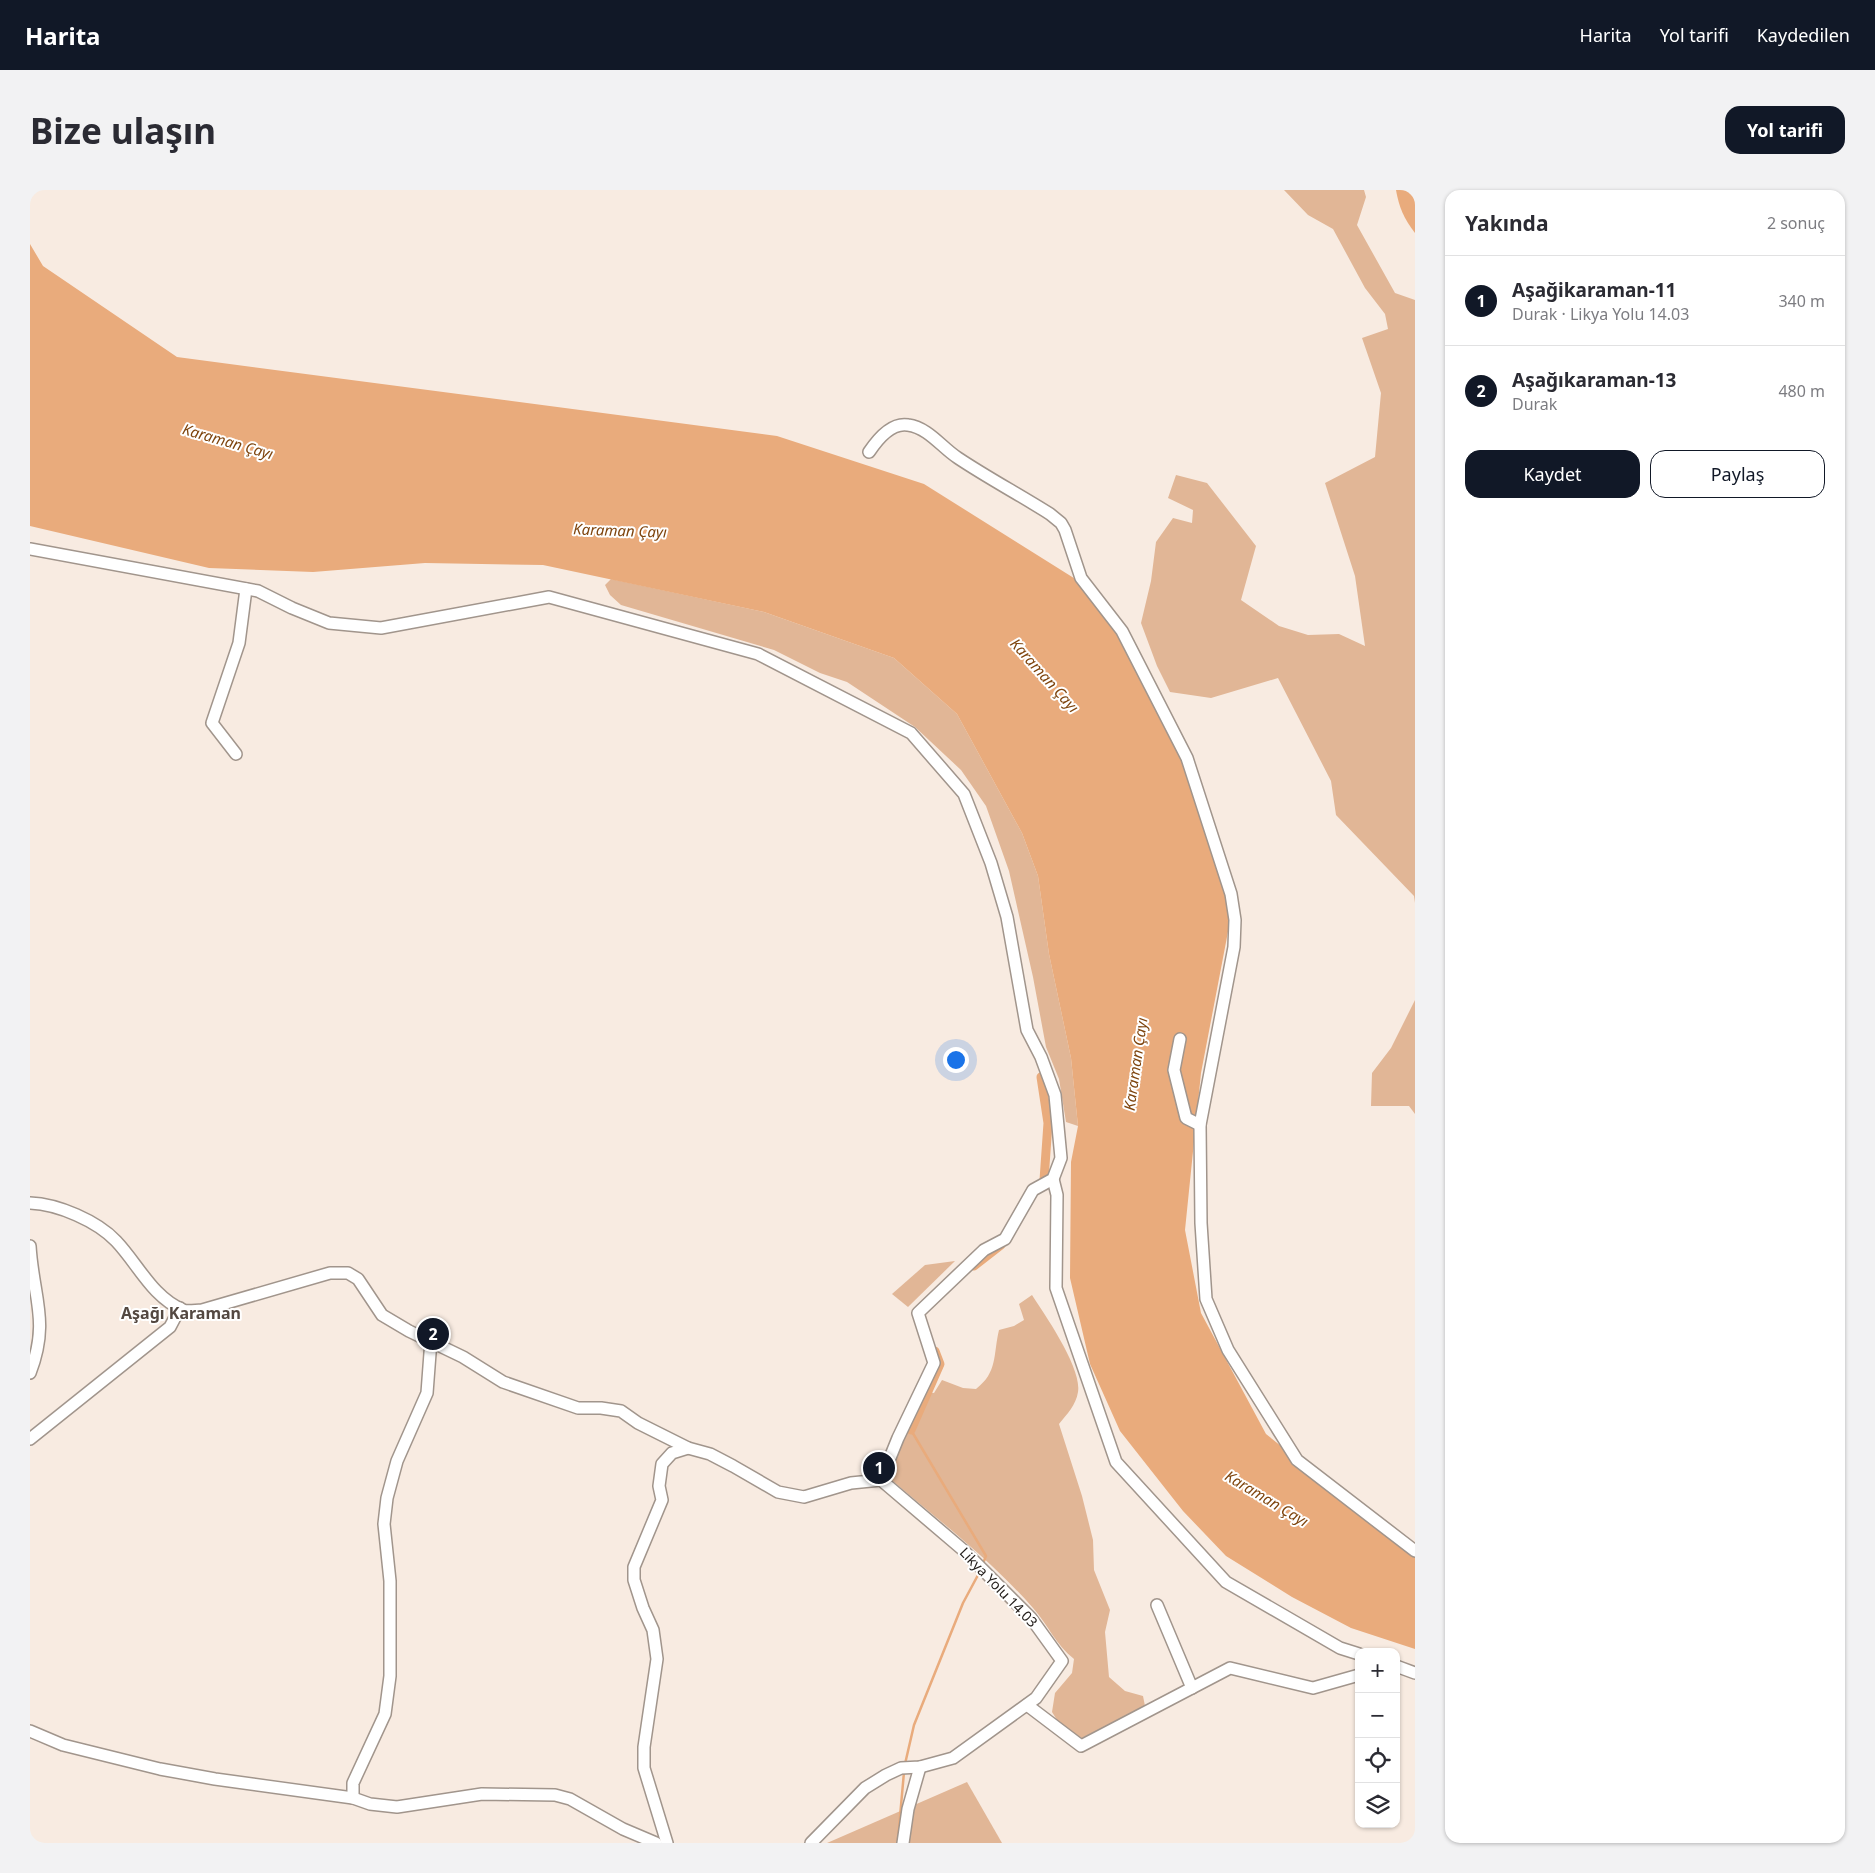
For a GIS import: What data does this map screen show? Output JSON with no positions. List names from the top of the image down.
{
  "streets": {
    "street": ["Likya Yolu 14.03"]
  },
  "districts": ["Aşağı Karaman"],
  "water": ["Karaman Çayı"],
  "page": {
    "header": "Harita",
    "nav": ["Harita", "Yol tarifi", "Kaydedilen"],
    "buttons": [
      "Yol tarifi",
      ["Kaydet", "Paylaş"]
    ],
    "title": "Bize ulaşın",
    "heading": ["Yakında", "2 sonuç"],
    "list": [
      {
        "mark": "1",
        "name": "Aşağikaraman-11",
        "note": "Durak · Likya Yolu 14.03",
        "value": "340 m"
      },
      {
        "mark": "2",
        "name": "Aşağıkaraman-13",
        "note": "Durak",
        "value": "480 m"
      }
    ],
    "pins": ["2", "1"],
    "map_buttons": ["+", "−"]
  }
}
